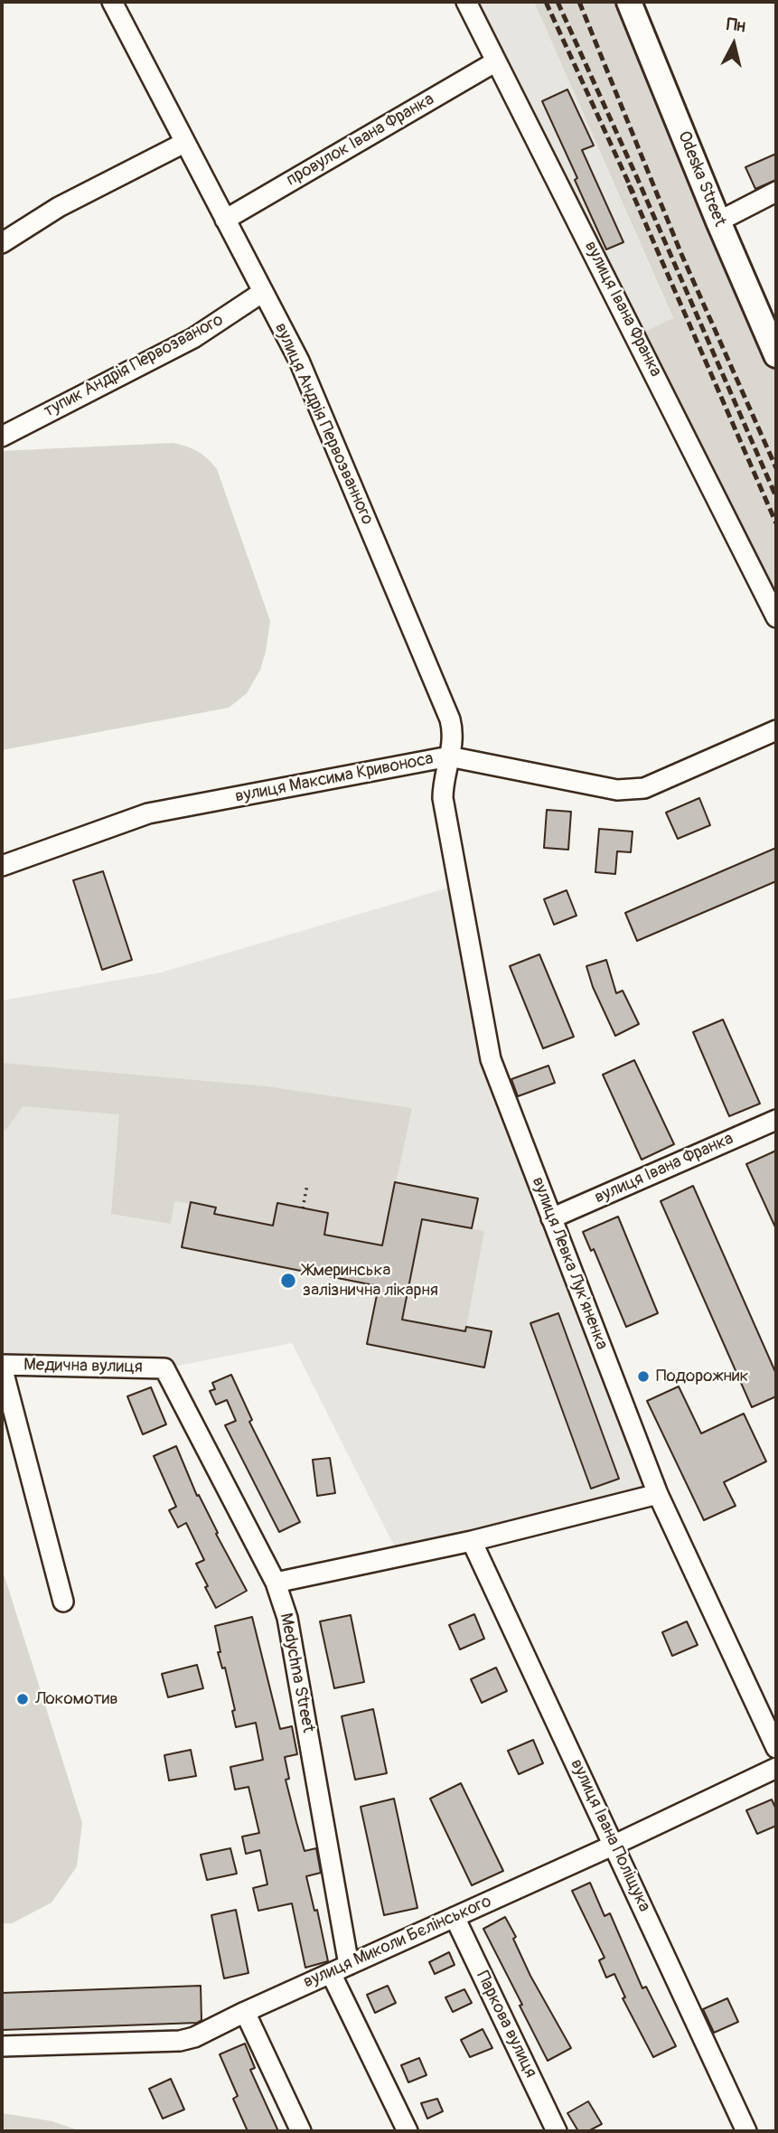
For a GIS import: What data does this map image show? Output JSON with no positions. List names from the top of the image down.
{
  "streets": {
    "main road": ["Odeska Street"],
    "street": [
      "провулок Івана Франка",
      "вулиця Івана Франка",
      "тупик Андрія Первозваного",
      "вулиця Андрія Первозванного",
      "вулиця Максима Кривоноса",
      "вулиця Левка Лук'яненка",
      "Medychna Street",
      "вулиця Івана Поліщука",
      "вулиця Миколи Бєлінського",
      "Паркова вулиця"
    ]
  },
  "crossings": [
    ["провулок Івана Франка", "вулиця Івана Франка"],
    ["провулок Івана Франка", "вулиця Андрія Первозванного"],
    ["вулиця Івана Франка", "вулиця Левка Лук'яненка"],
    ["тупик Андрія Первозваного", "вулиця Андрія Первозванного"],
    ["вулиця Андрія Первозванного", "вулиця Максима Кривоноса"],
    ["вулиця Андрія Первозванного", "вулиця Левка Лук'яненка"],
    ["вулиця Максима Кривоноса", "вулиця Левка Лук'яненка"],
    ["Medychna Street", "вулиця Миколи Бєлінського"],
    ["вулиця Івана Поліщука", "вулиця Миколи Бєлінського"],
    ["вулиця Миколи Бєлінського", "Паркова вулиця"]
  ],
  "places": ["Жмеринська залізнична лікарня", "Подорожник", "Локомотив"],
  "north": "top"
}
